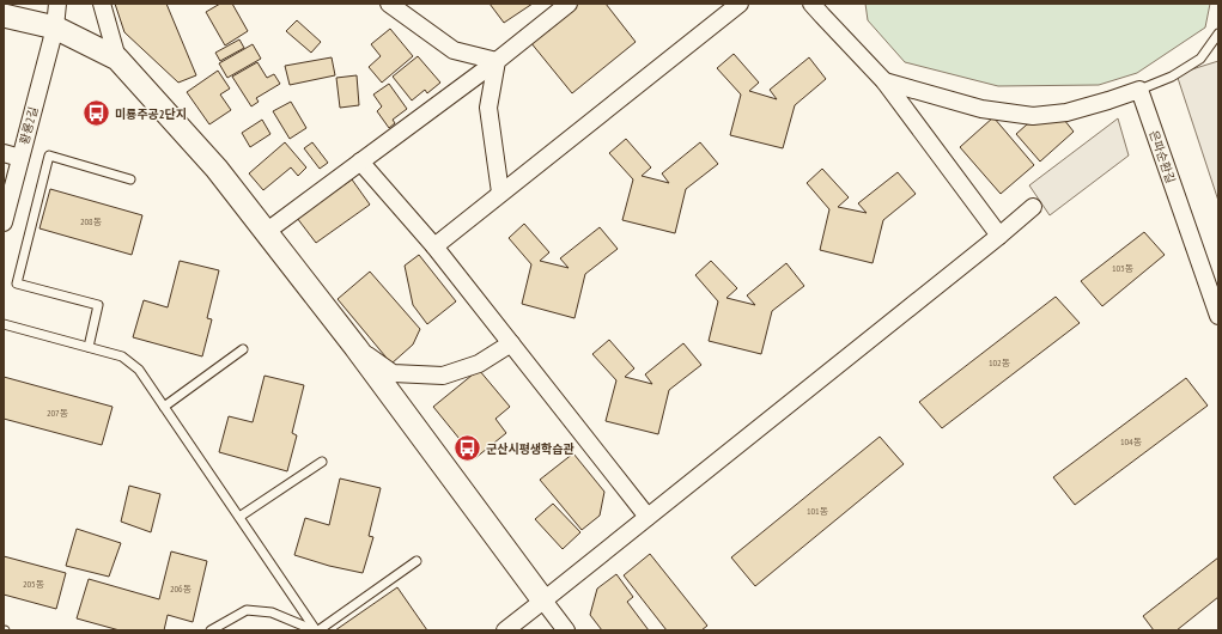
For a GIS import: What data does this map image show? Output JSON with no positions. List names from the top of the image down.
{
  "streets": {
    "street": ["황룡2길", "은파순환길"]
  },
  "places": {
    "bus stop": ["미룡주공2단지", "군산시평생학습관"]
  },
  "house_numbers": [
    "208동",
    "103동",
    "102동",
    "207동",
    "104동",
    "101동",
    "205동",
    "206동"
  ]
}
